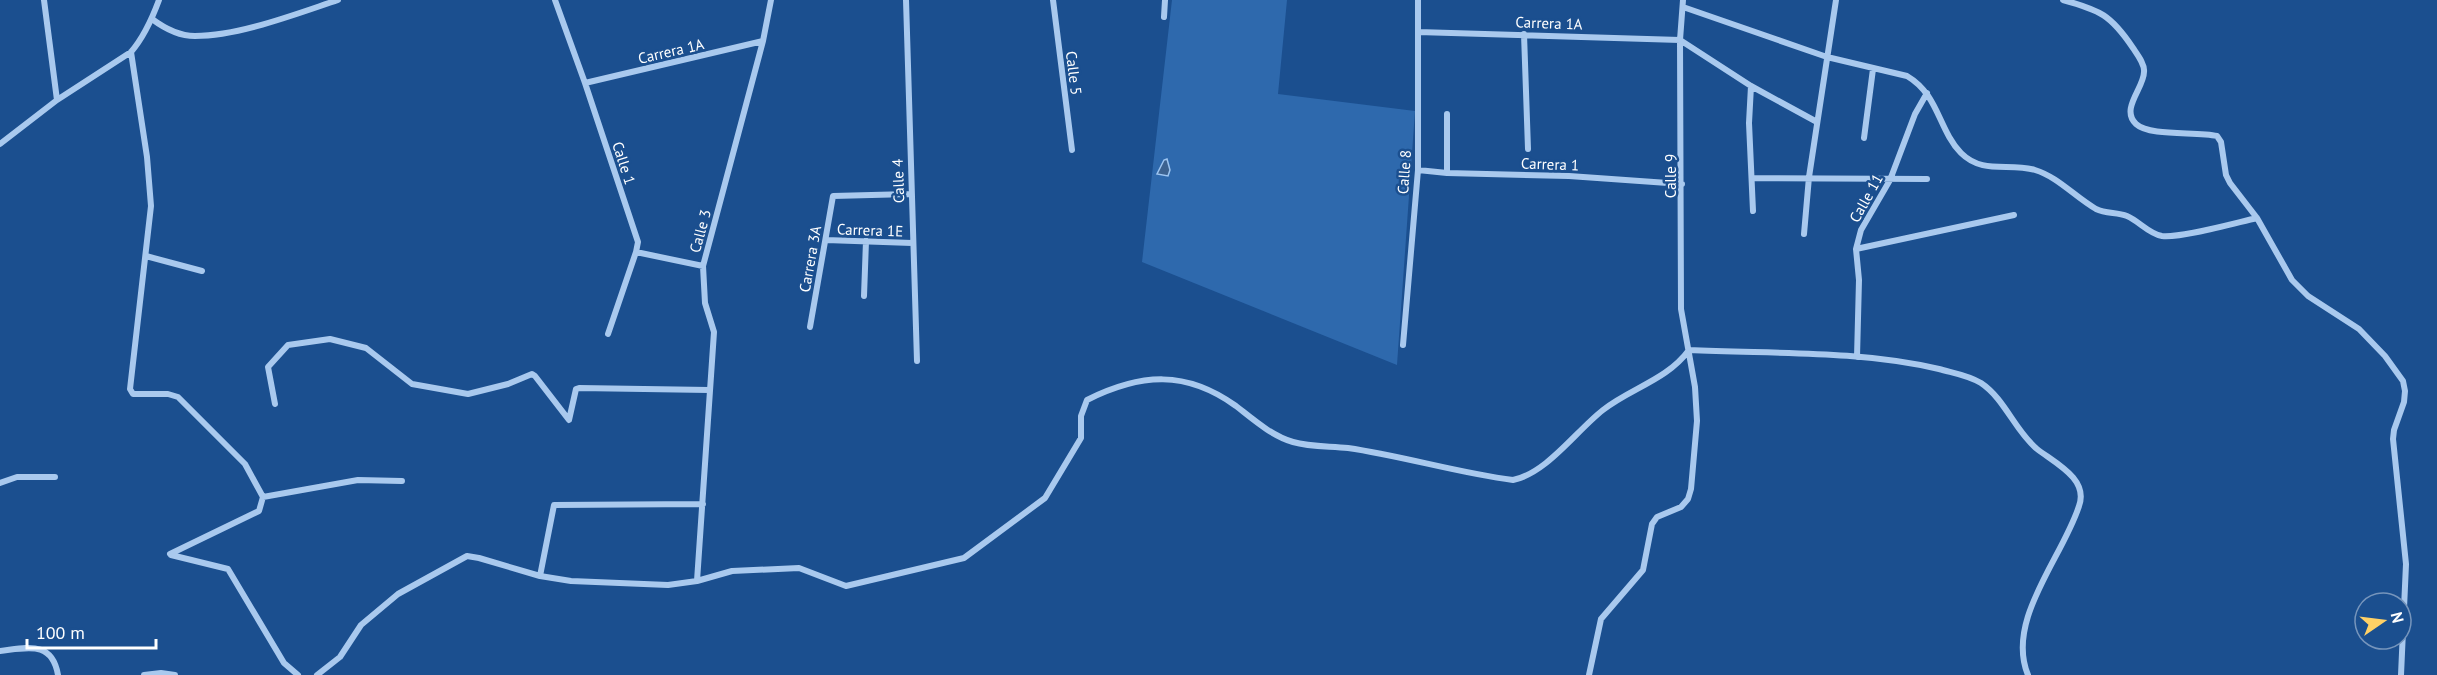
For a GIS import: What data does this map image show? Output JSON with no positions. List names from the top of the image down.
{
  "streets": {
    "street": [
      "Carrera 1A",
      "Calle 5",
      "Calle 1",
      "Carrera 1",
      "Calle 8",
      "Calle 9",
      "Calle 4",
      "Calle 11",
      "Carrera 1E",
      "Calle 3",
      "Carrera 3A"
    ]
  },
  "crossings": [
    ["Carrera 1A", "Calle 1"],
    ["Carrera 1A", "Calle 8"],
    ["Carrera 1A", "Calle 9"],
    ["Carrera 1A", "Calle 3"],
    ["Carrera 1", "Calle 8"],
    ["Carrera 1", "Calle 9"],
    ["Calle 4", "Carrera 1E"],
    ["Calle 4", "Carrera 3A"],
    ["Carrera 1E", "Carrera 3A"]
  ],
  "scale_bar": "100 m",
  "north": "right"
}
